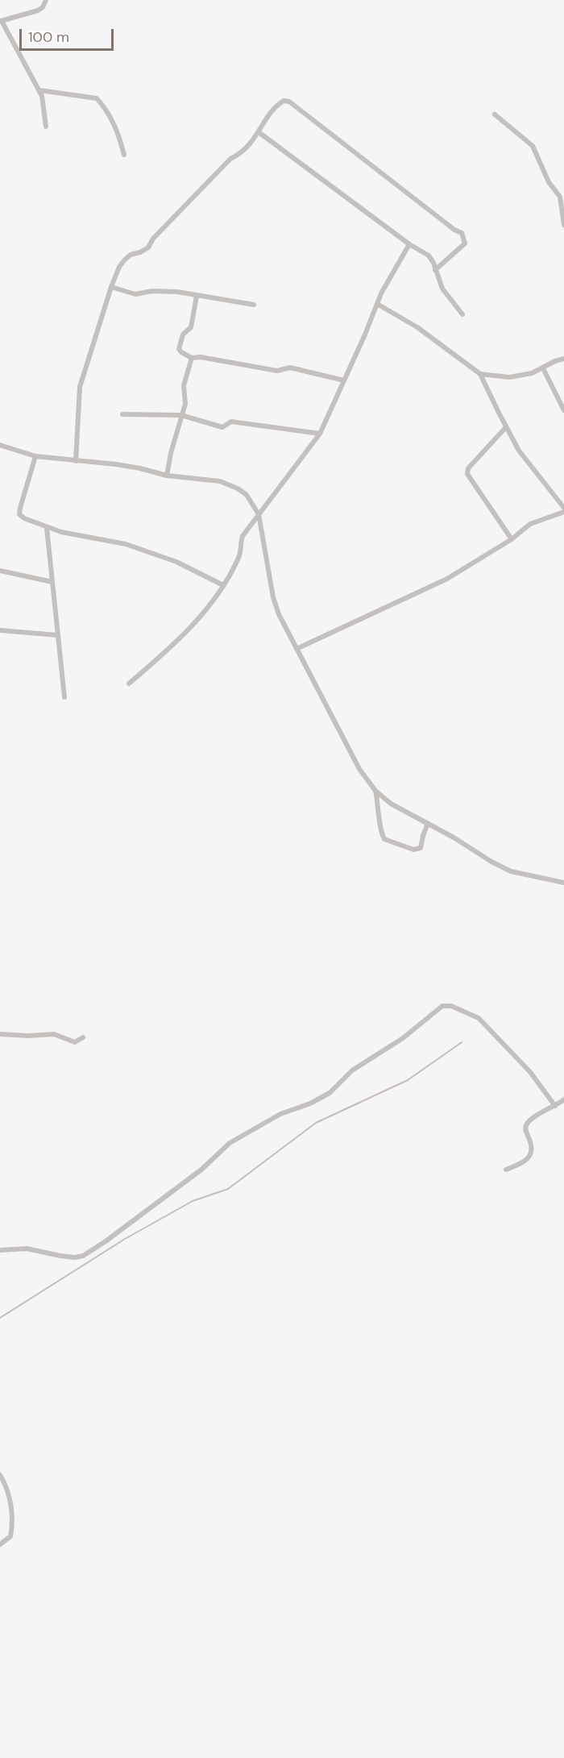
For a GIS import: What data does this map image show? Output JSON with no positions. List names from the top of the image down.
{
  "scale_bar": "100 m"
}
